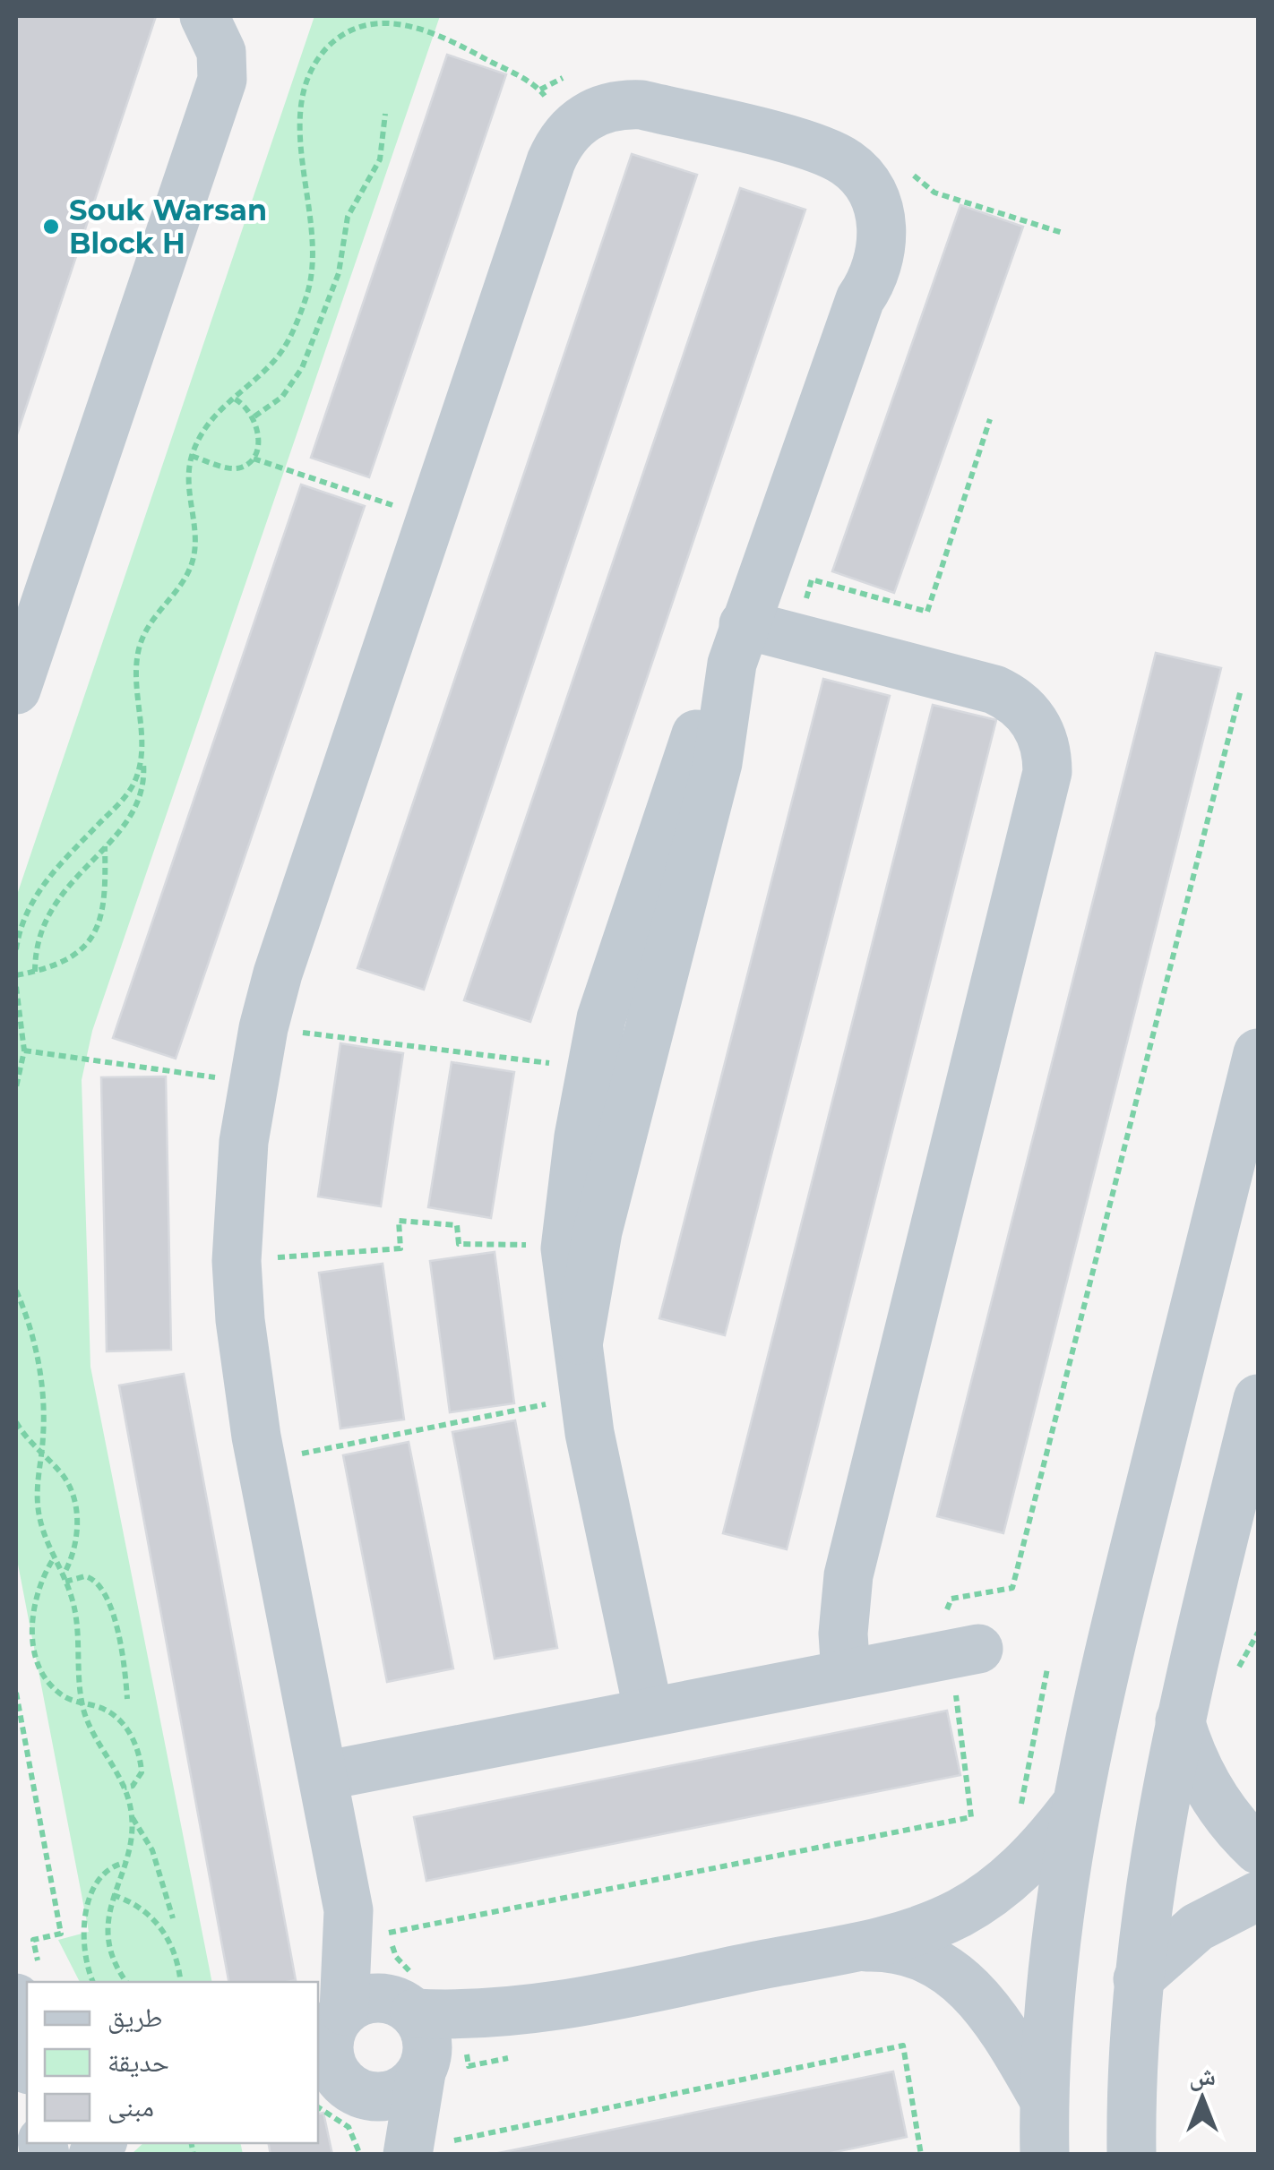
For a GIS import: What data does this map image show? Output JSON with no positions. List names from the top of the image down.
{
  "places": ["Souk Warsan Block H"],
  "legend": ["طريق", "حديقة", "مبنى"],
  "north": "top"
}
